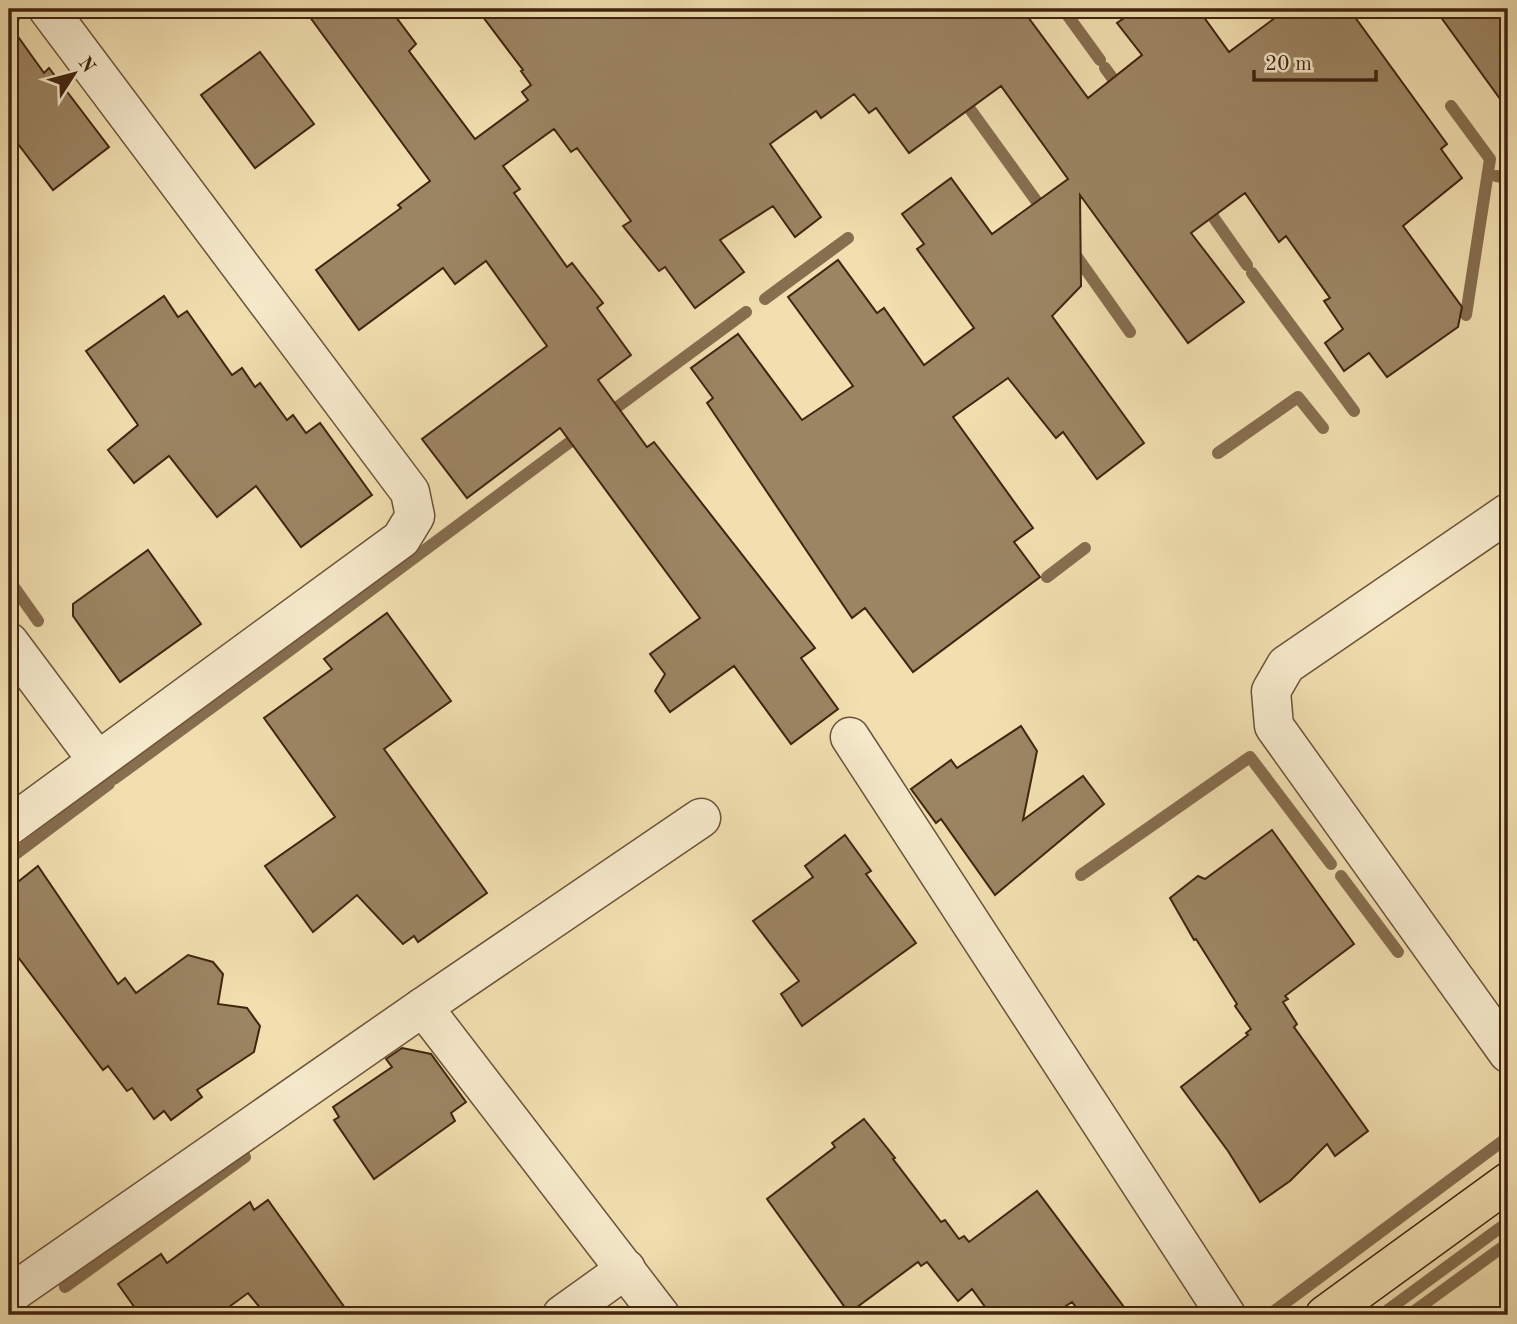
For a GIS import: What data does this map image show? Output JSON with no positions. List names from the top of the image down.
{
  "scale_bar": "20 m",
  "north": "top right"
}
